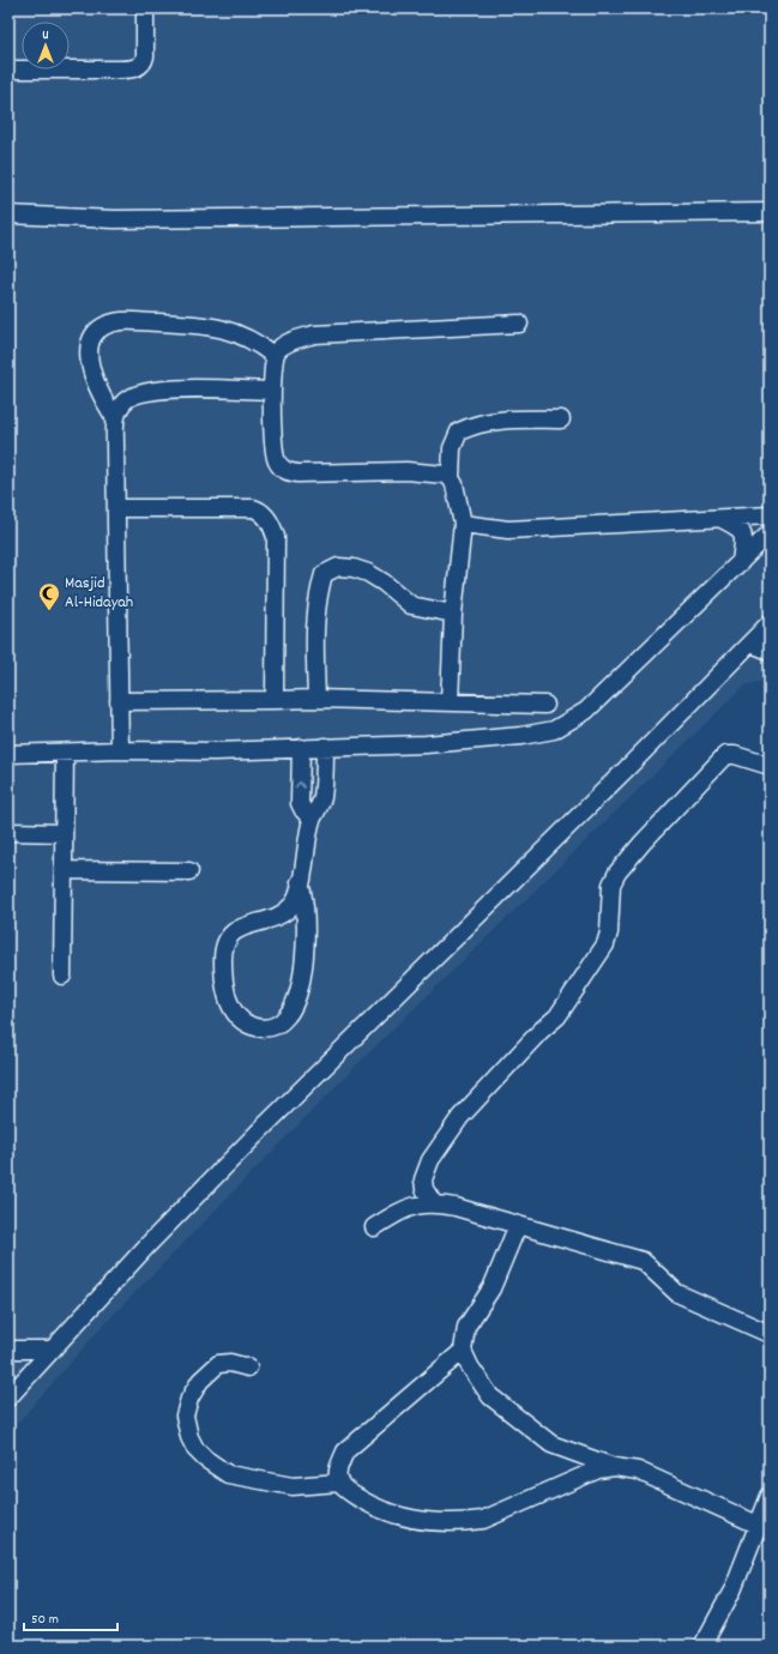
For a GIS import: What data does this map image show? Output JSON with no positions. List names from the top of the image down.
{
  "places": {
    "mosque": ["Masjid Al-Hidayah"]
  },
  "scale_bar": "50 m",
  "north": "top"
}
